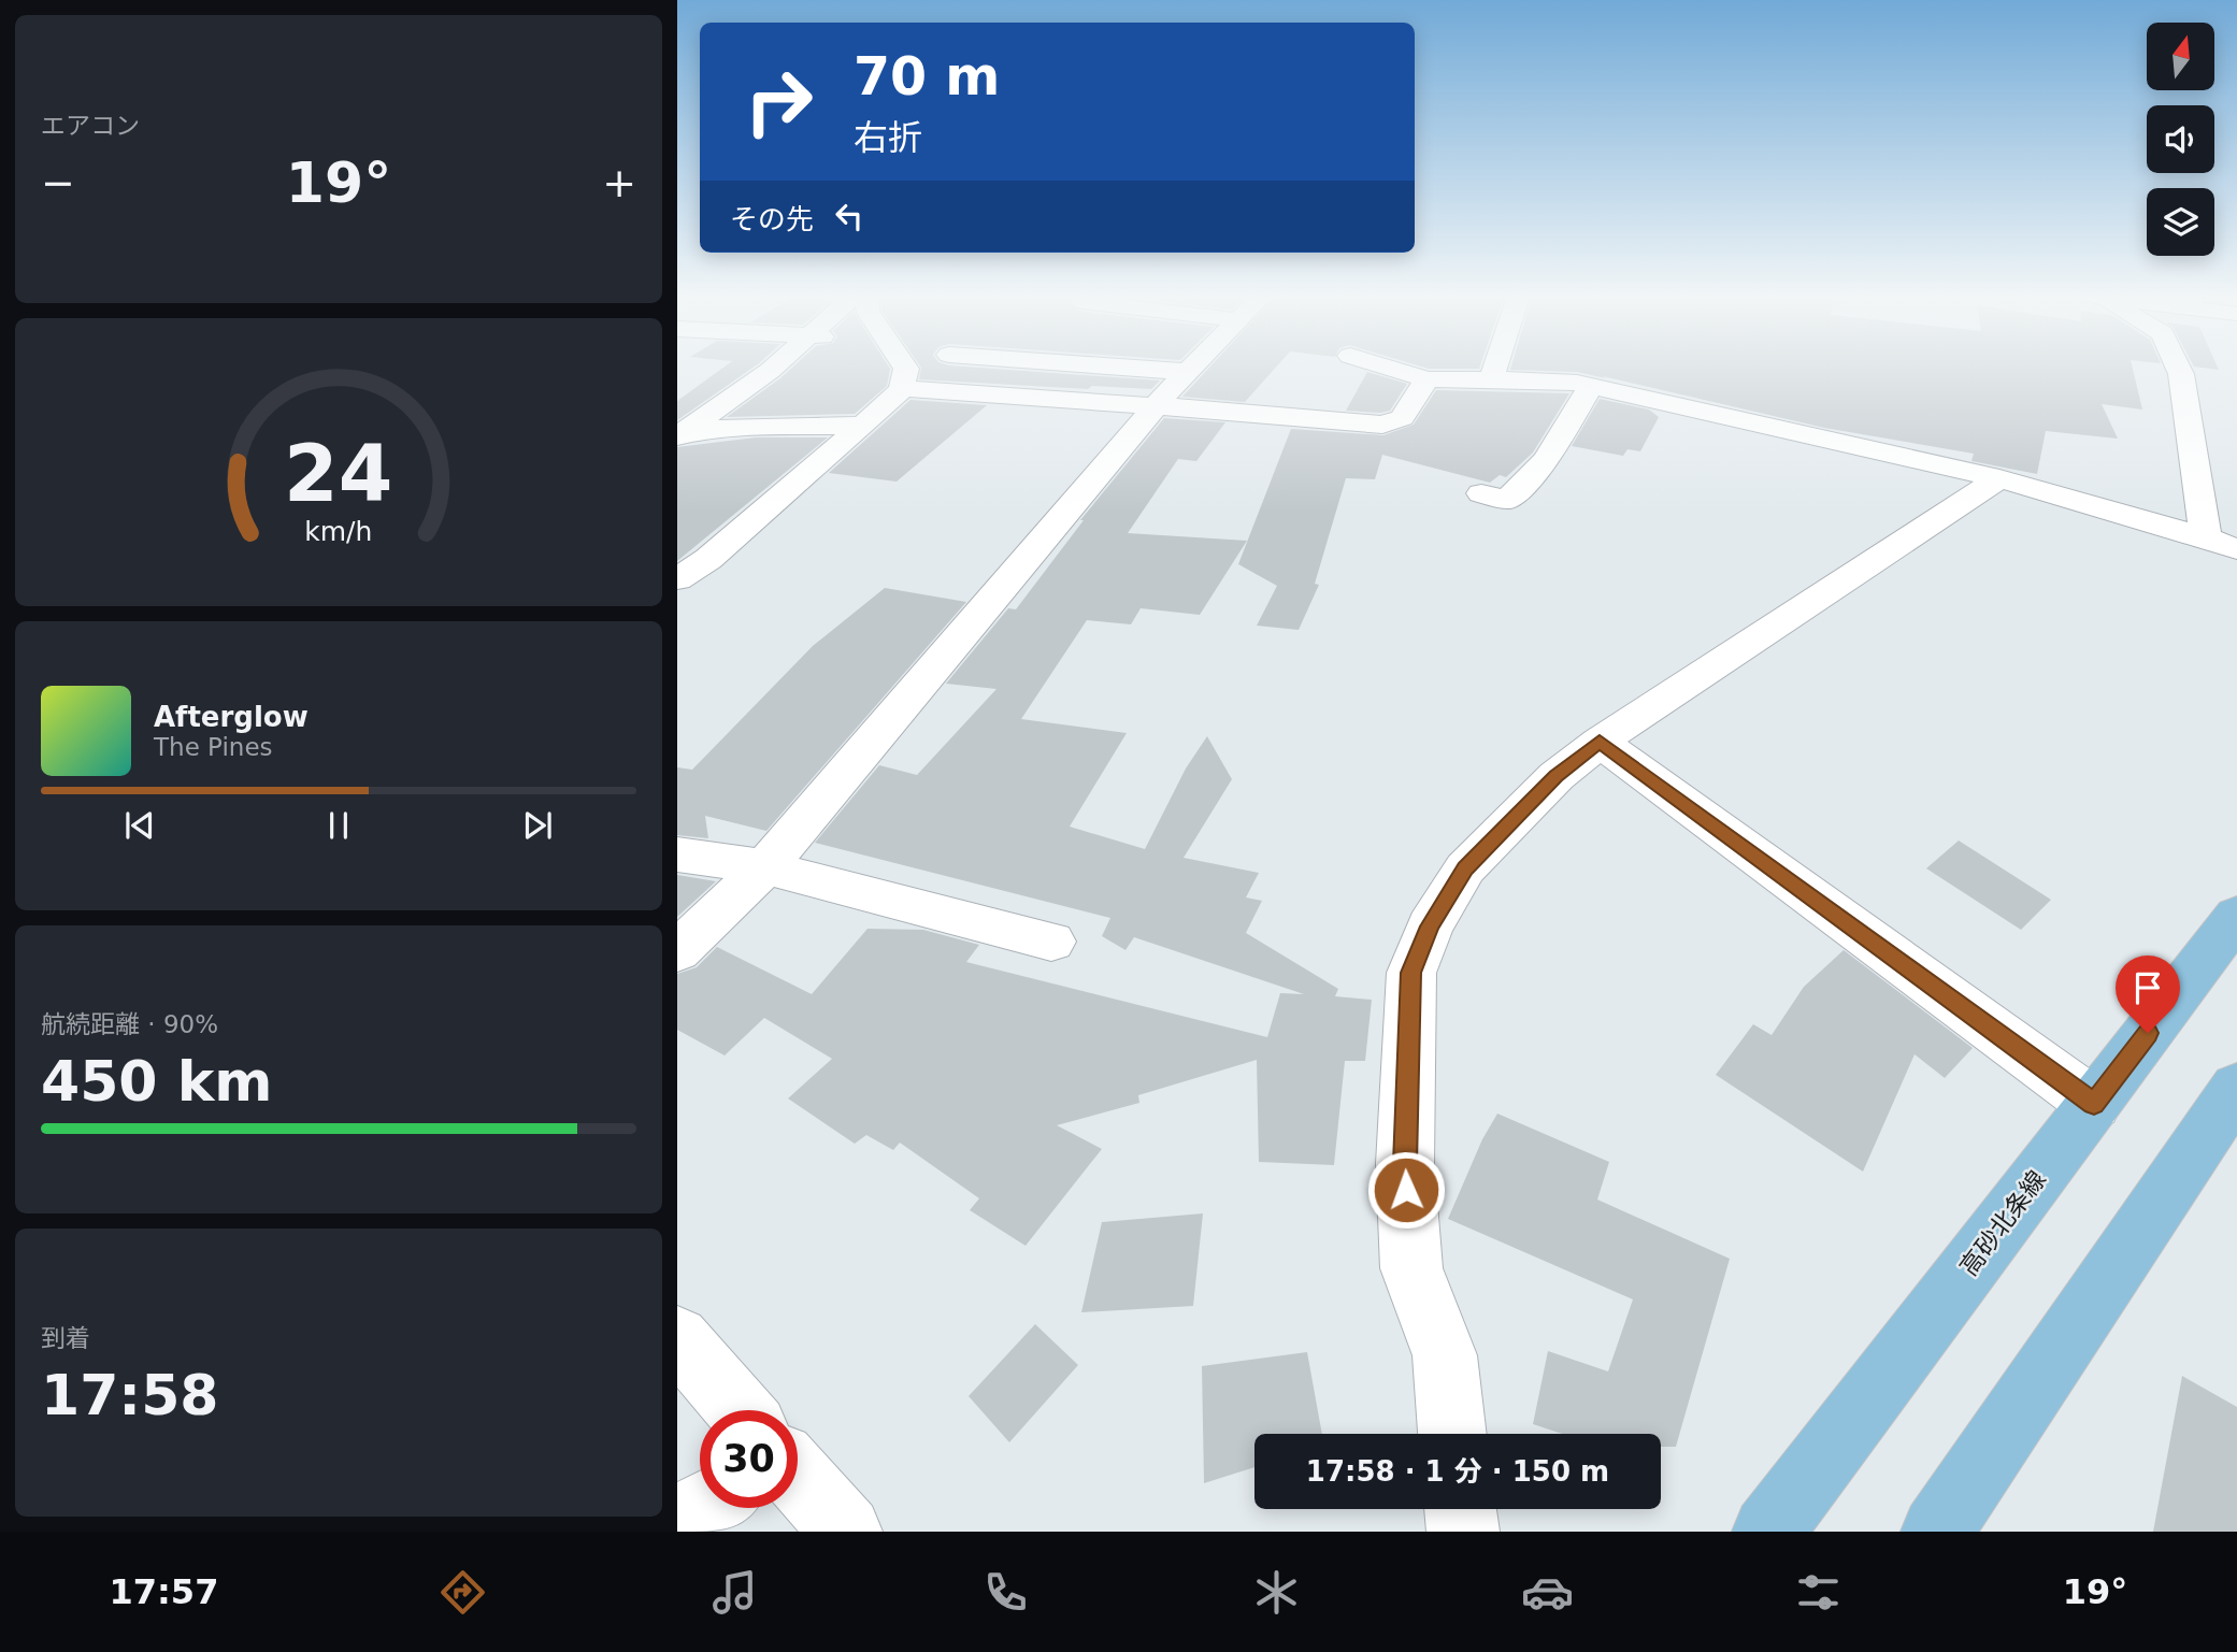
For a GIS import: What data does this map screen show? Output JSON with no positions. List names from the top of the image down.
{
  "streets": {
    "main road": ["高砂北条線"]
  },
  "north": "top",
  "page": {
    "tile": [
      "エアコン",
      ["航続距離 · 90%", "450 km"],
      ["到着", "17:58"]
    ],
    "turn": ["70 m", "右折"],
    "heat": ["−", "19°", "+"],
    "then": "その先",
    "song": ["Afterglow", "The Pines"],
    "limit": "30",
    "trip": "17:58 · 1 分 · 150 m",
    "tabs": ["17:57", "19°"],
    "gauge": ["24", "km/h"]
  }
}
